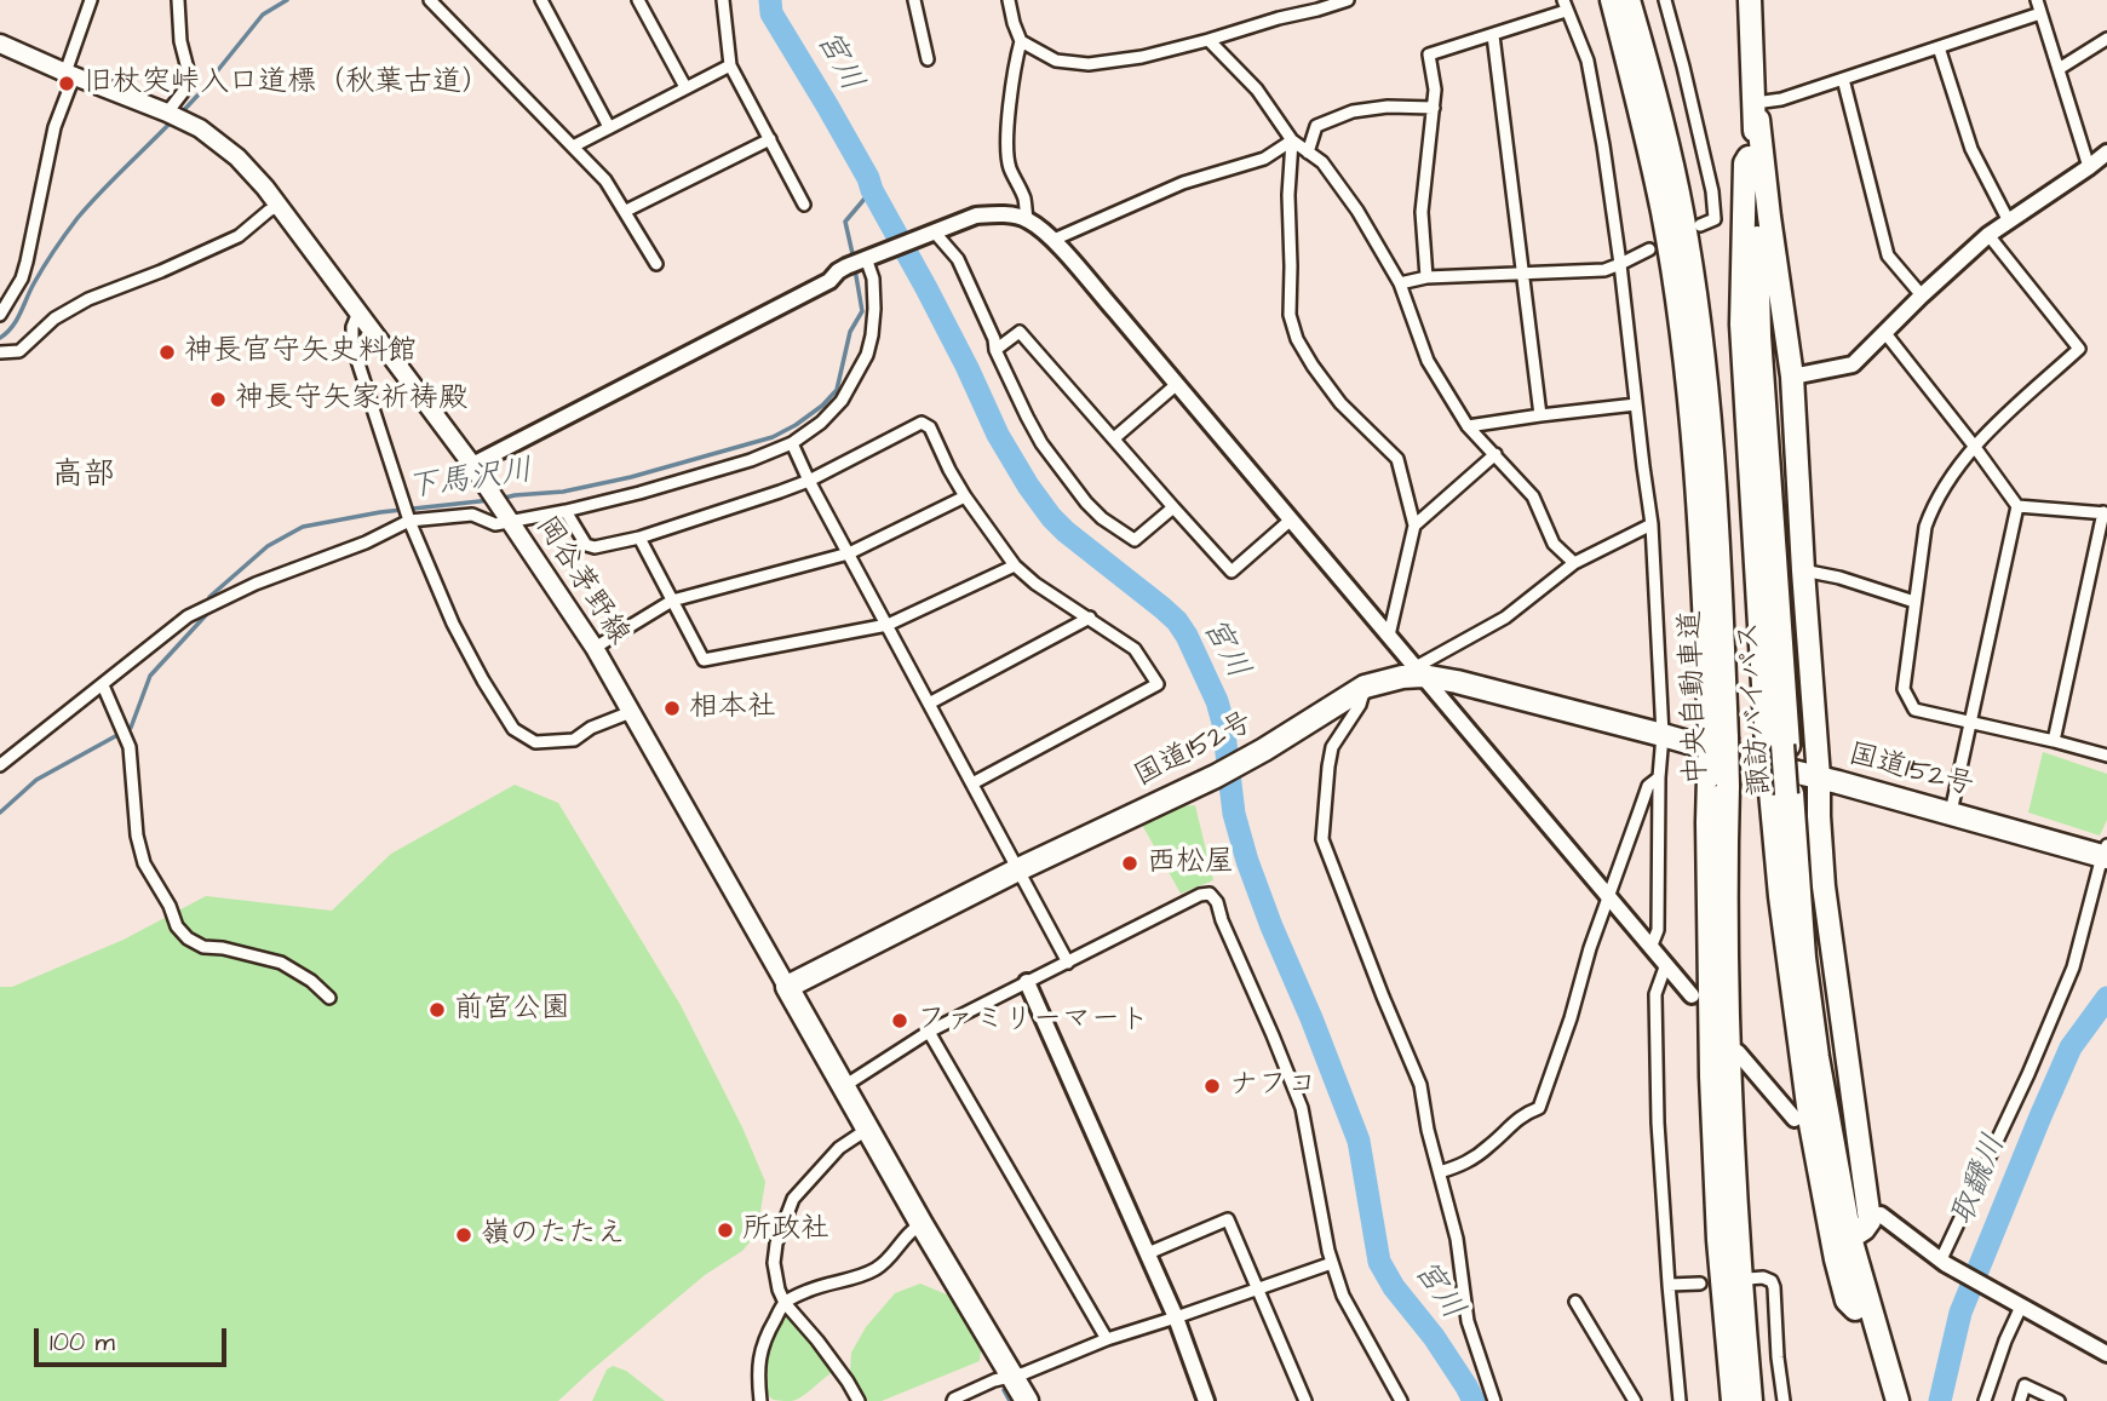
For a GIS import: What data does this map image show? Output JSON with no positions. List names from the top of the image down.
{
  "streets": {
    "highway": ["中央自動車道", "諏訪バイパス", "国道152号"],
    "main road": ["岡谷茅野線"]
  },
  "crossings": [
    ["岡谷茅野線", "国道152号"]
  ],
  "districts": ["高部"],
  "water": ["宮川", "下馬沢川", "取飜川"],
  "places": [
    "旧杖突峠入口道標（秋葉古道）",
    "神長官守矢史料館",
    "神長守矢家祈祷殿",
    "相本社",
    "西松屋",
    "前宮公園",
    "ファミリーマート",
    "ナフコ",
    "所政社",
    "嶺のたたえ"
  ],
  "scale_bar": "100 m"
}
